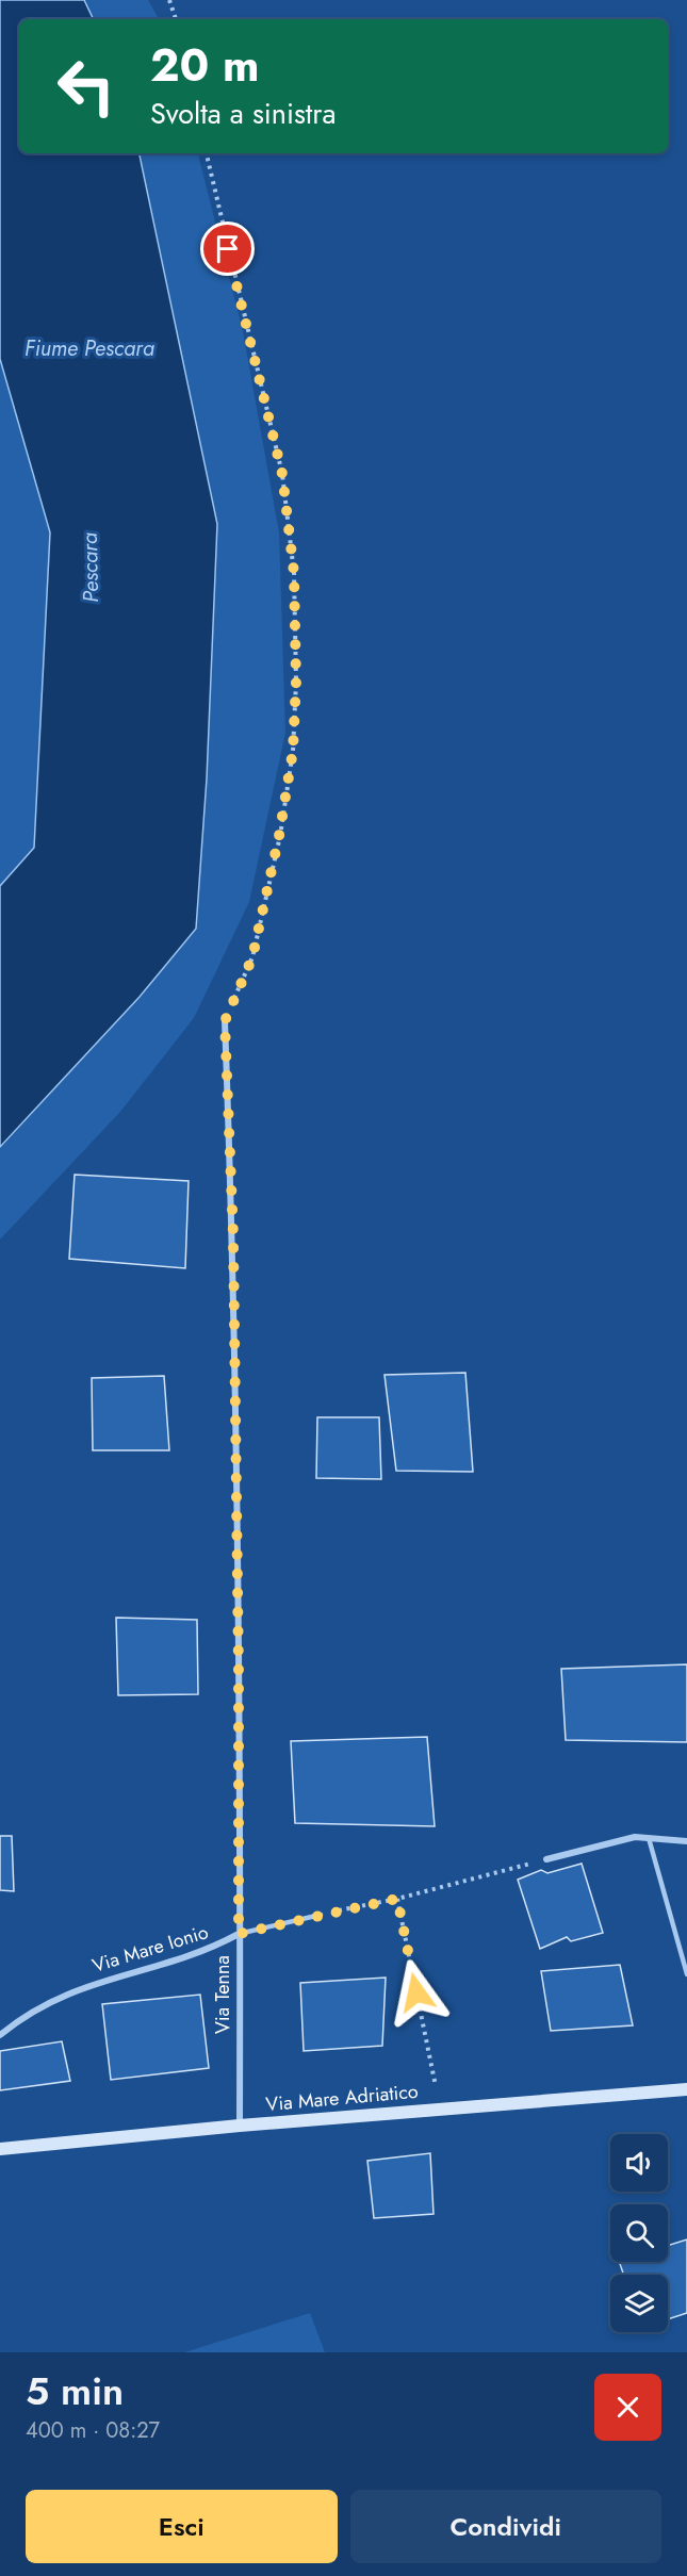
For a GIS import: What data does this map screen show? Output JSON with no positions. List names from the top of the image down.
{
  "streets": {
    "main road": ["Via Mare Adriatico"],
    "street": ["Via Mare Ionio", "Via Tenna"]
  },
  "crossings": [
    ["Via Mare Ionio", "Via Tenna"],
    ["Via Tenna", "Via Mare Adriatico"]
  ],
  "water": ["Fiume Pescara", "Pescara"],
  "page": {
    "turn": ["20 m", "Svolta a sinistra"],
    "heading": ["5 min", "400 m · 08:27"],
    "buttons": ["Esci", "Condividi"]
  }
}
